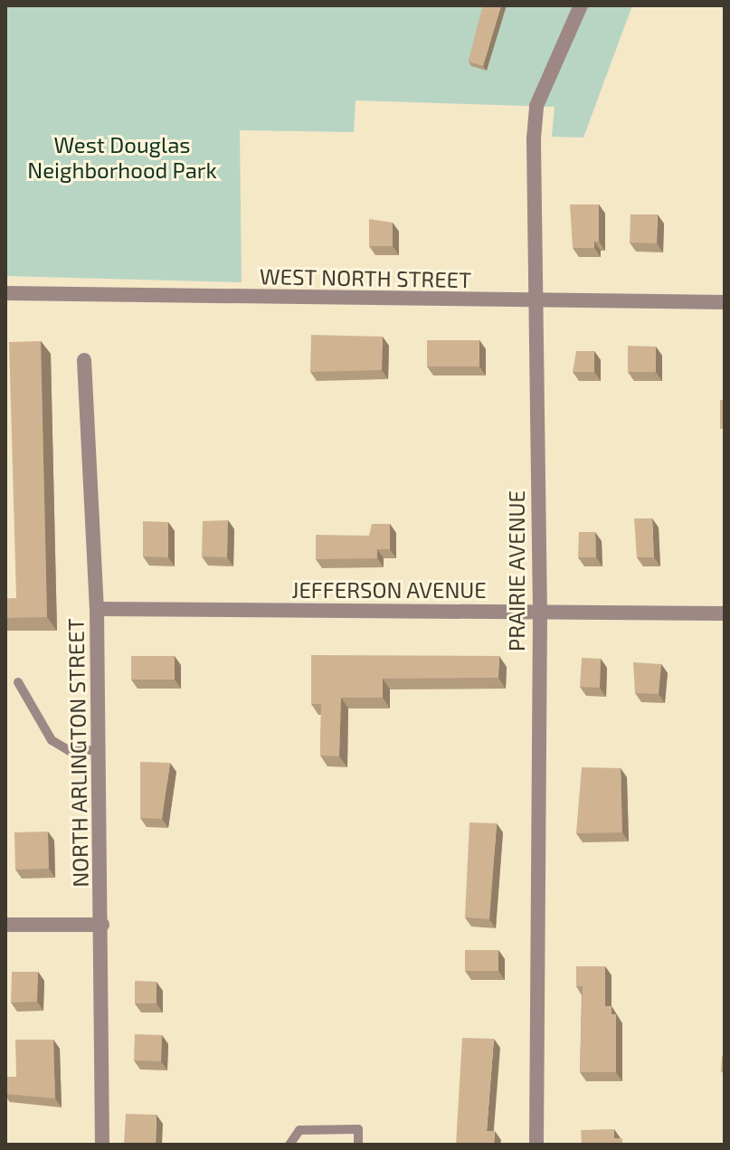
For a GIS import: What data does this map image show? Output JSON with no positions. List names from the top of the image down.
{
  "streets": {
    "street": [
      "WEST NORTH STREET",
      "PRAIRIE AVENUE",
      "JEFFERSON AVENUE",
      "NORTH ARLINGTON STREET"
    ]
  },
  "crossings": [
    ["WEST NORTH STREET", "PRAIRIE AVENUE"],
    ["PRAIRIE AVENUE", "JEFFERSON AVENUE"],
    ["JEFFERSON AVENUE", "NORTH ARLINGTON STREET"]
  ],
  "parks": ["West Douglas Neighborhood Park"]
}
